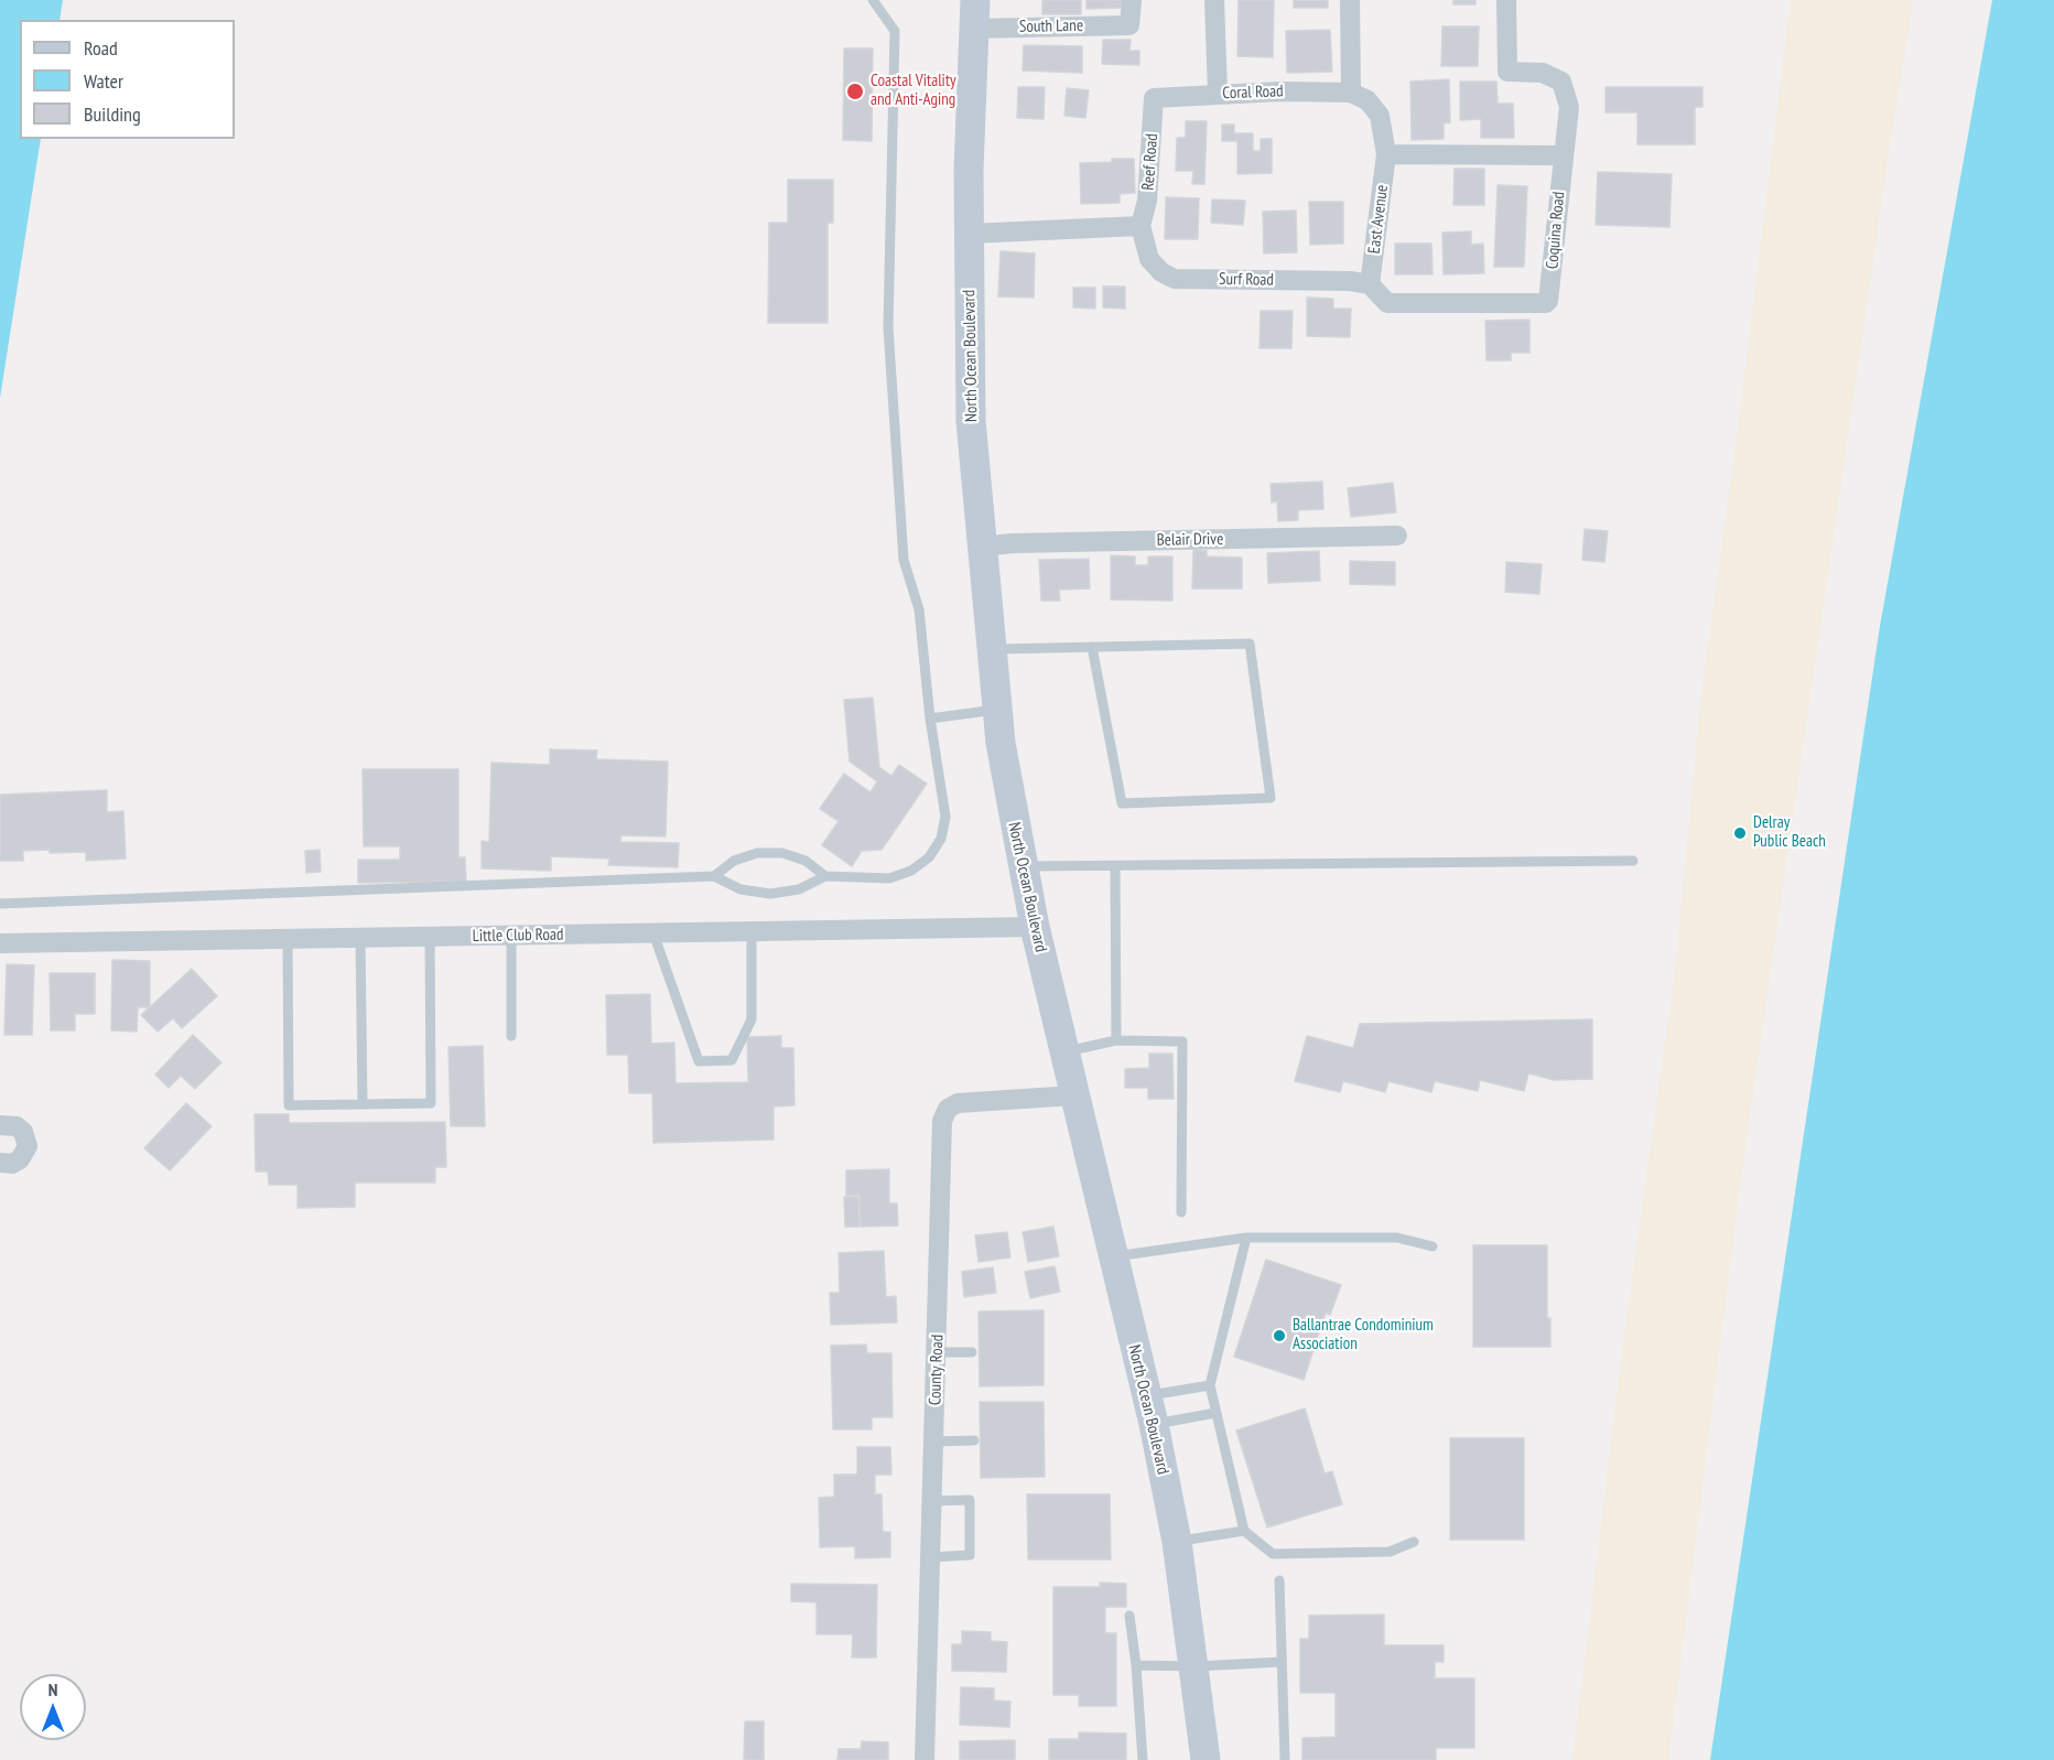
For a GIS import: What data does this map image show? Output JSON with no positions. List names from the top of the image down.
{
  "streets": {
    "main road": ["North Ocean Boulevard"],
    "street": [
      "South Lane",
      "Coral Road",
      "Reef Road",
      "East Avenue",
      "Coquina Road",
      "Surf Road",
      "Belair Drive",
      "Little Club Road",
      "County Road"
    ]
  },
  "crossings": [
    ["South Lane", "North Ocean Boulevard"],
    ["Coral Road", "Reef Road"],
    ["Coral Road", "East Avenue"],
    ["Reef Road", "Surf Road"],
    ["East Avenue", "Coquina Road"],
    ["East Avenue", "Surf Road"],
    ["Coquina Road", "Surf Road"],
    ["North Ocean Boulevard", "Belair Drive"],
    ["North Ocean Boulevard", "Little Club Road"],
    ["North Ocean Boulevard", "County Road"]
  ],
  "places": ["Coastal Vitality and Anti-Aging", "Delray Public Beach", "Ballantrae Condominium Association"],
  "legend": ["Road", "Water", "Building"],
  "north": "top"
}
